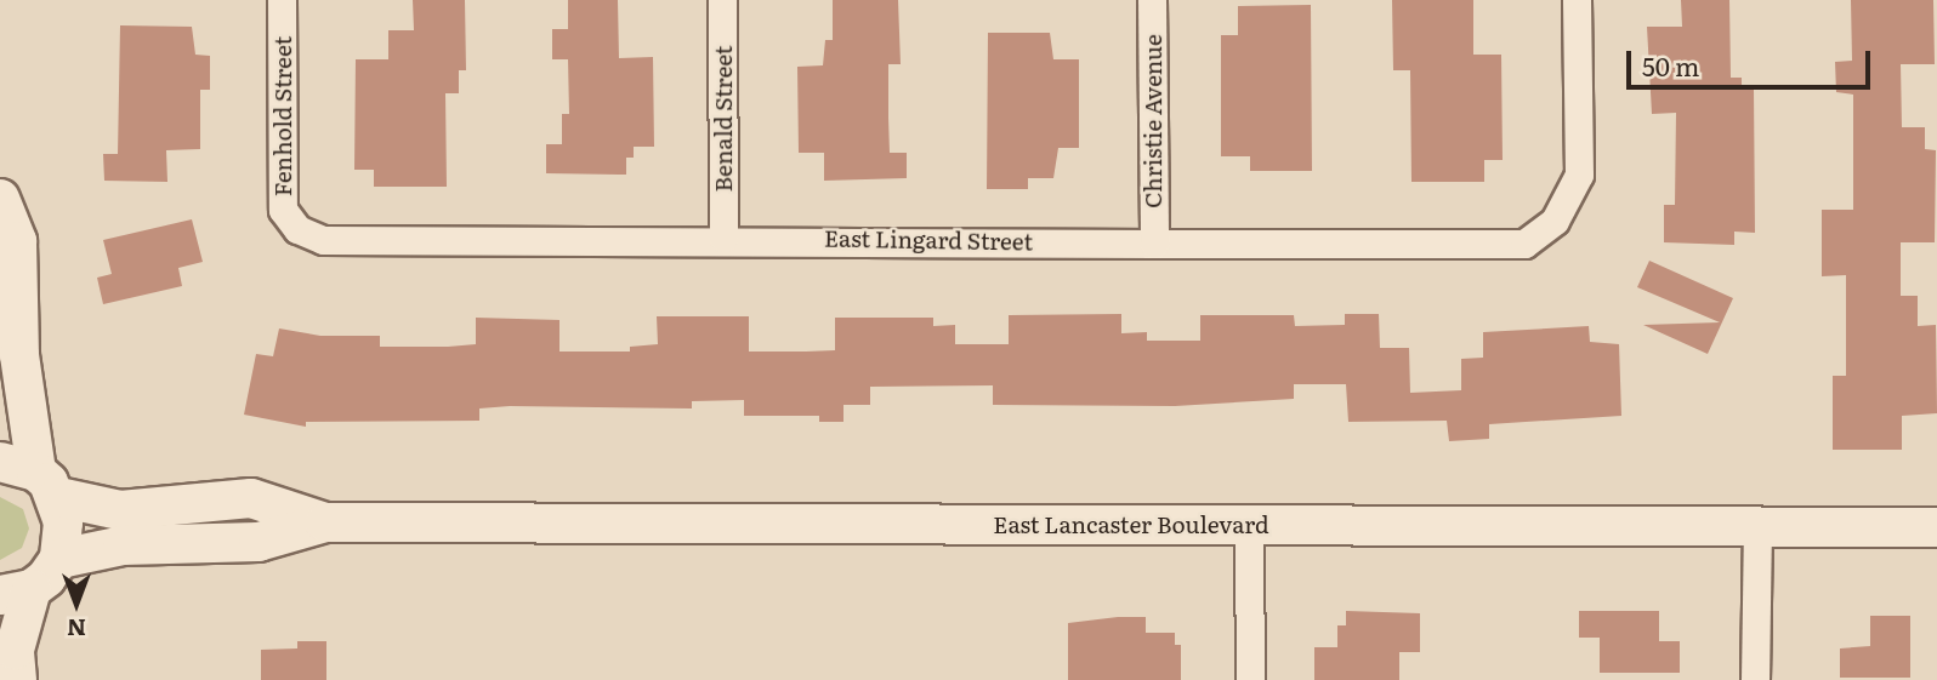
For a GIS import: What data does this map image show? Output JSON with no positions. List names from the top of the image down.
{
  "streets": {
    "main road": ["East Lancaster Boulevard"],
    "street": [
      "Fenhold Street",
      "Benald Street",
      "Christie Avenue",
      "East Lingard Street"
    ]
  },
  "crossings": [
    ["Fenhold Street", "East Lingard Street"],
    ["Benald Street", "East Lingard Street"],
    ["Christie Avenue", "East Lingard Street"]
  ],
  "scale_bar": "50 m",
  "north": "bottom"
}
